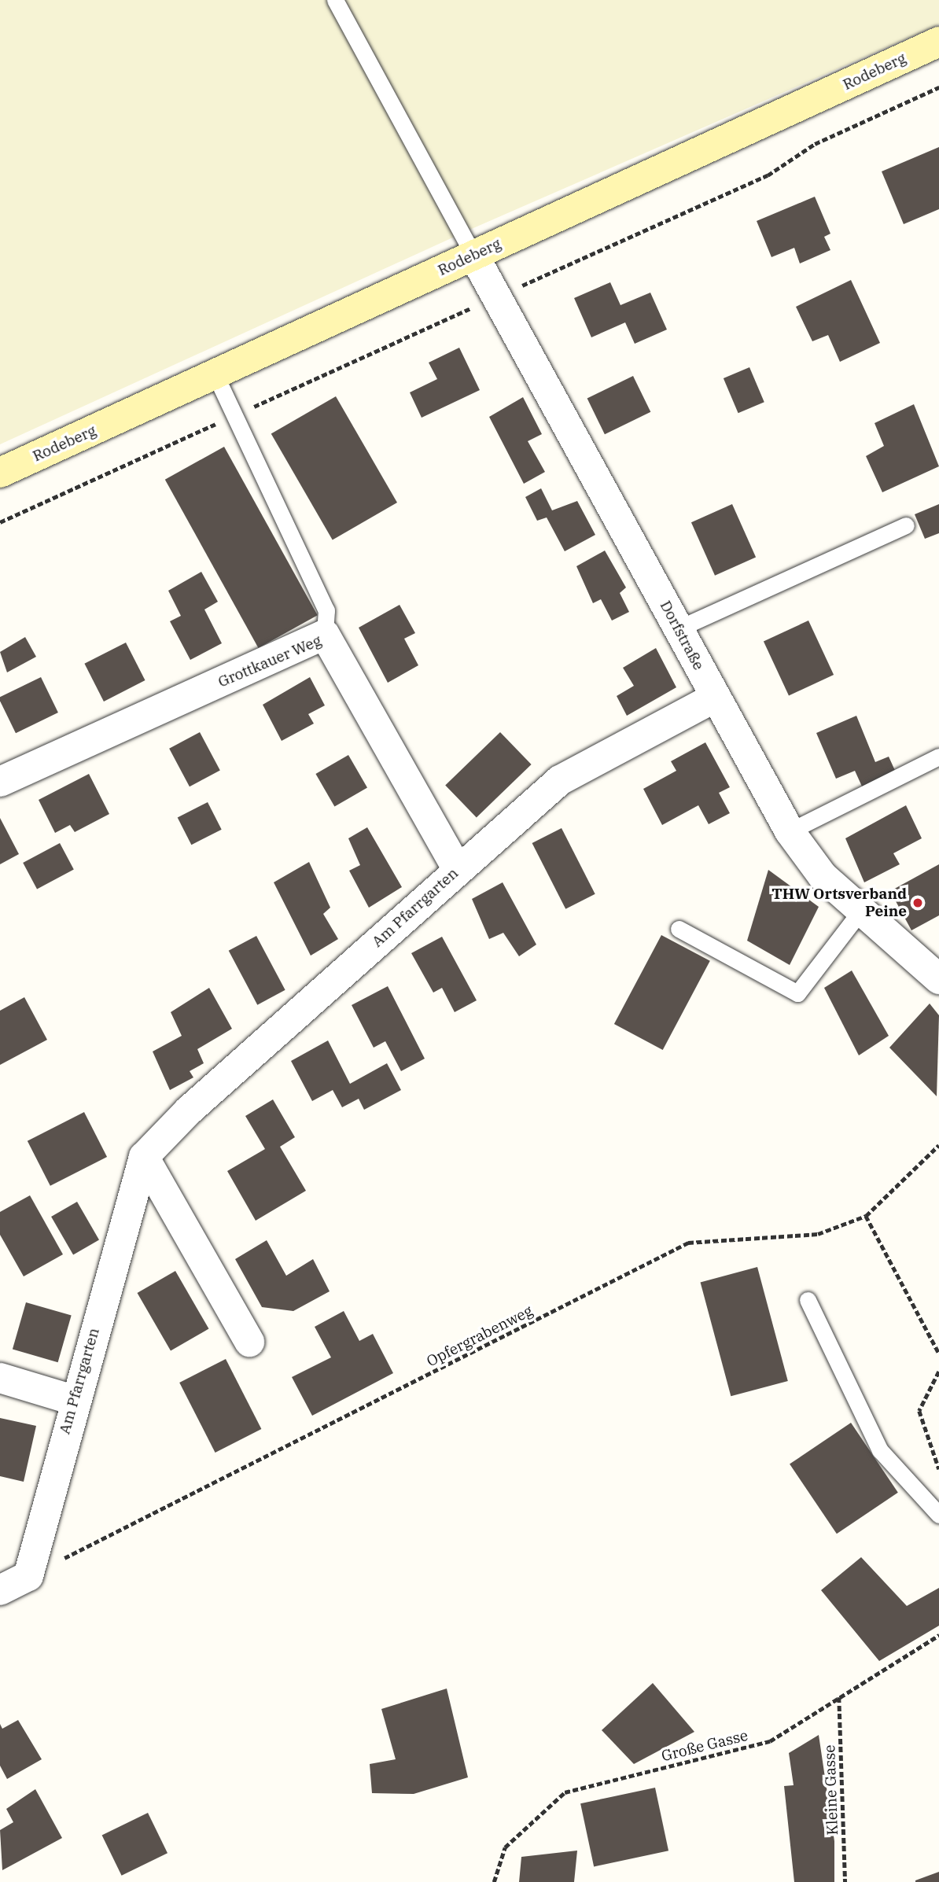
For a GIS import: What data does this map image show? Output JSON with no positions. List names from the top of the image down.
{
  "streets": {
    "street": [
      "Rodeberg",
      "Dorfstraße",
      "Grottkauer Weg",
      "Am Pfarrgarten"
    ],
    "path": ["Opfergrabenweg", "Große Gasse", "Kleine Gasse"]
  },
  "crossings": [
    ["Rodeberg", "Dorfstraße"],
    ["Dorfstraße", "Am Pfarrgarten"],
    ["Grottkauer Weg", "Am Pfarrgarten"],
    ["Am Pfarrgarten", "Opfergrabenweg"],
    ["Große Gasse", "Kleine Gasse"]
  ],
  "places": ["THW Ortsverband Peine"]
}
